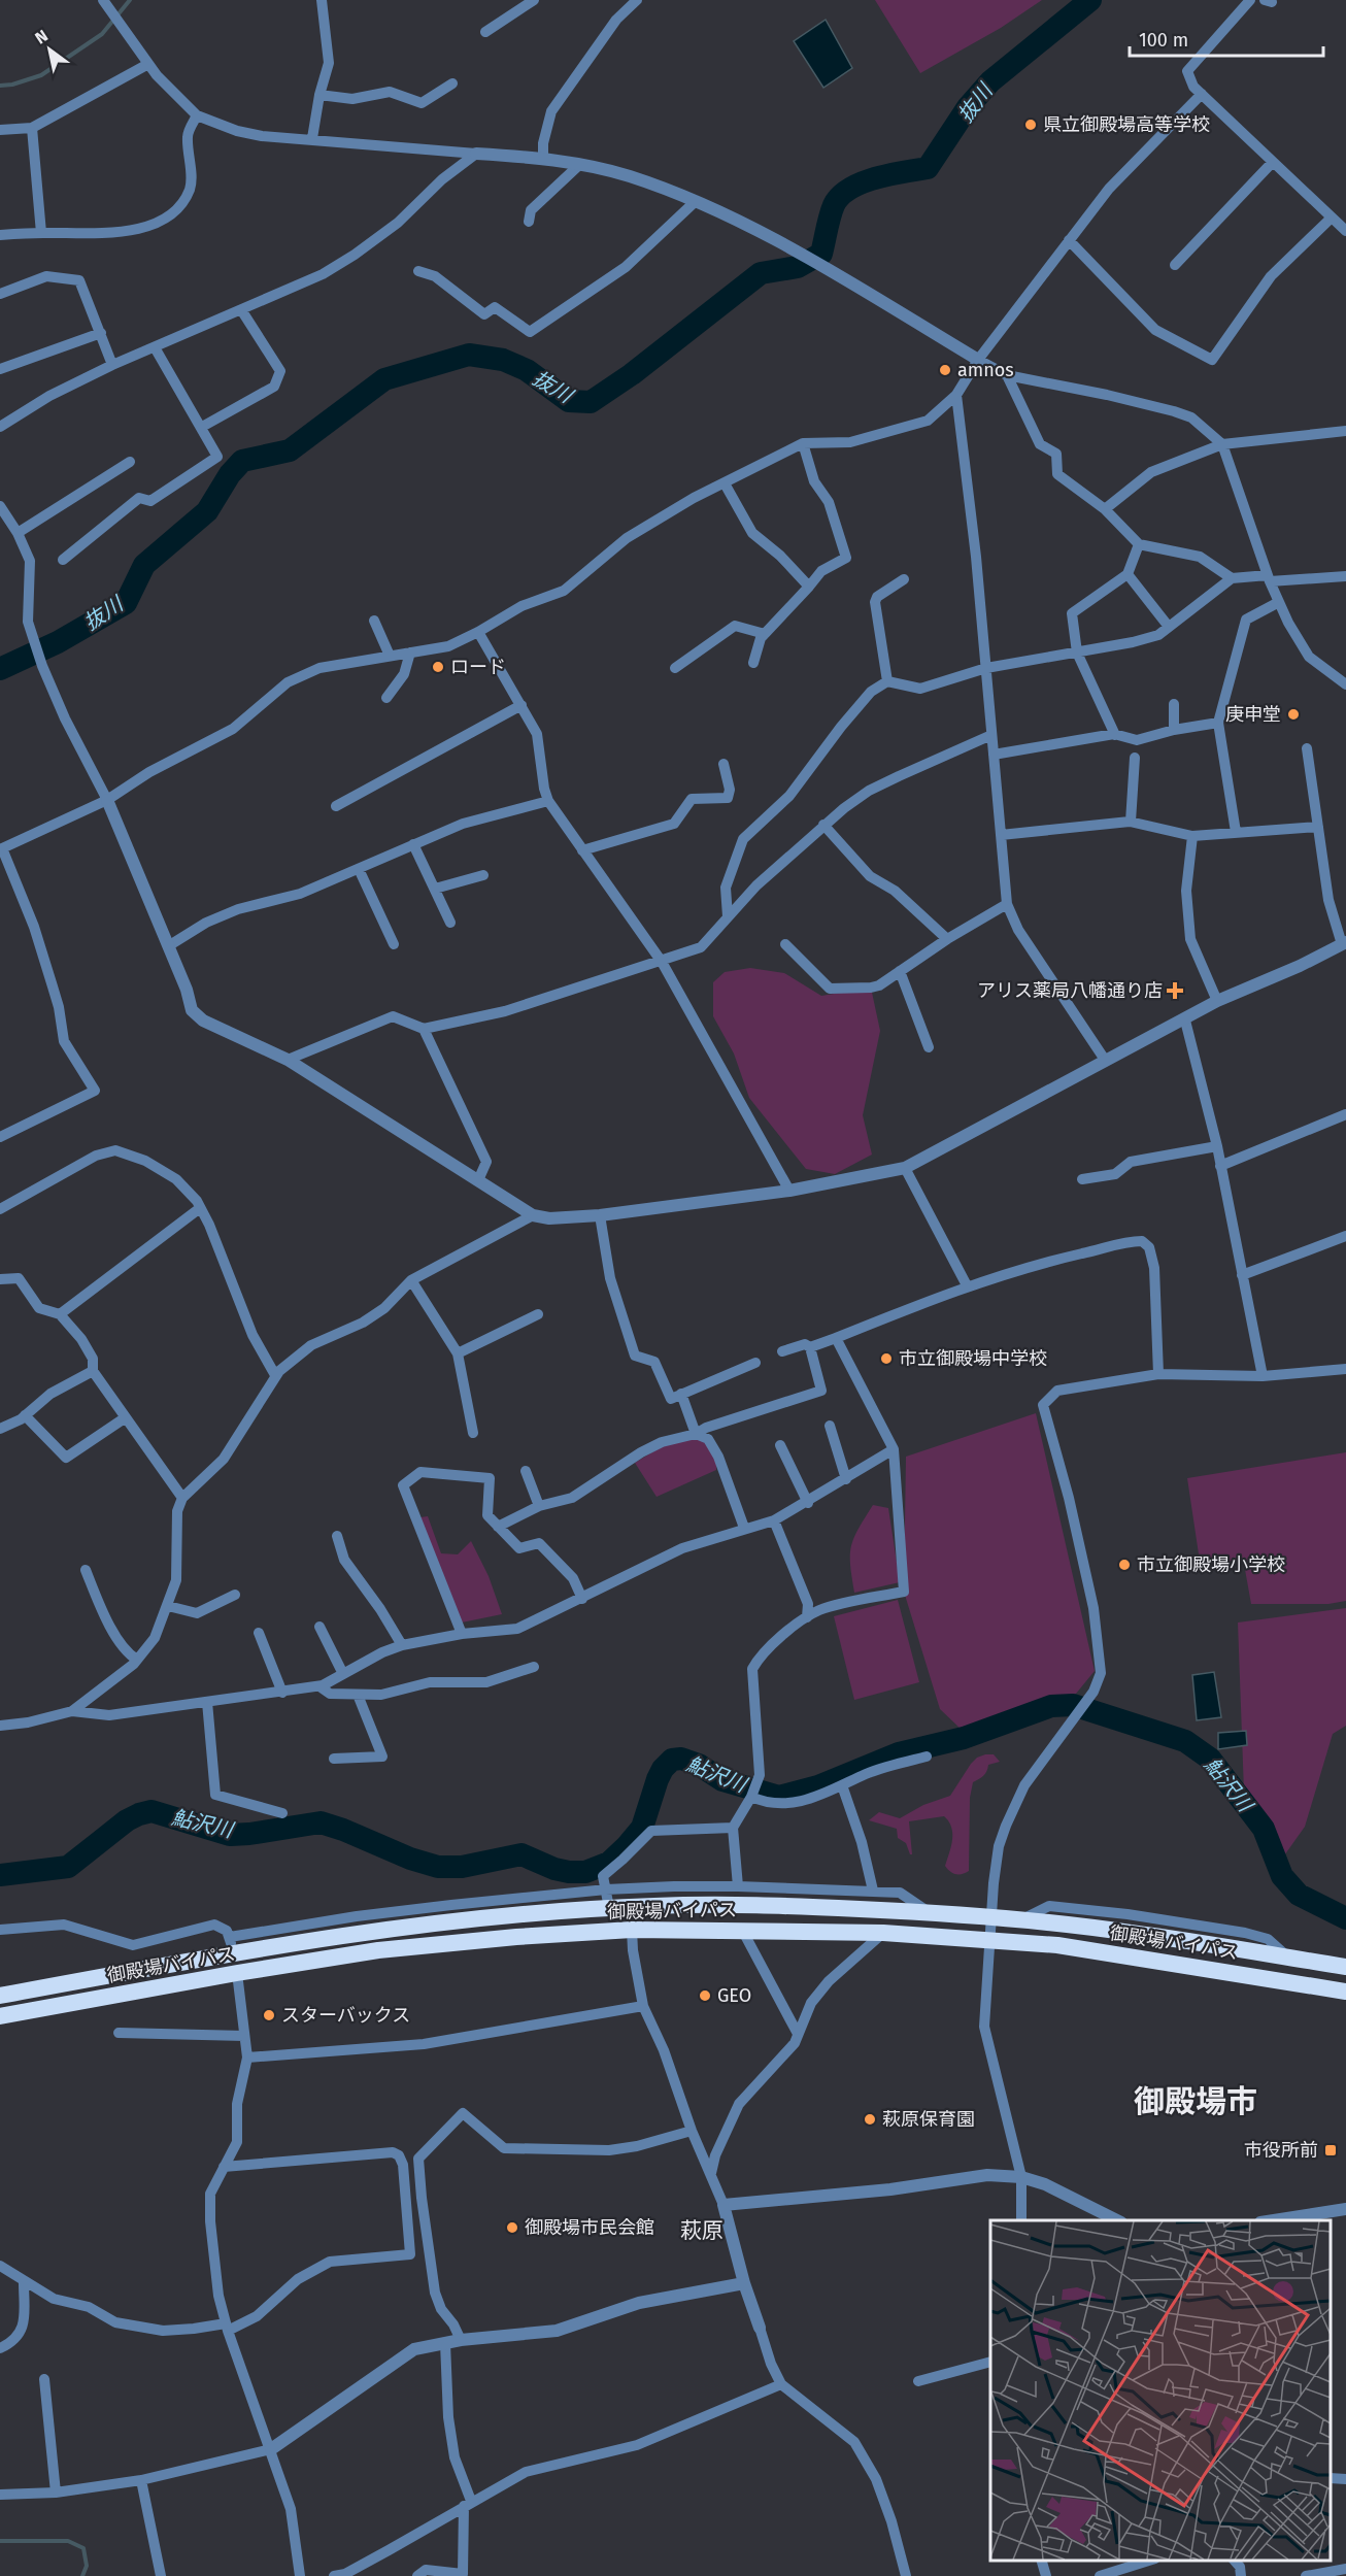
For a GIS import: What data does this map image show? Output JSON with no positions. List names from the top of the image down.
{
  "streets": {
    "highway": ["御殿場バイパス"]
  },
  "districts": ["御殿場市", "萩原"],
  "water": ["抜川", "鮎沢川"],
  "places": {
    "other": [
      "県立御殿場高等学校",
      "amnos",
      "ロード",
      "庚申堂",
      "市立御殿場中学校",
      "市立御殿場小学校",
      "GEO",
      "スターバックス",
      "萩原保育園",
      "御殿場市民会館"
    ],
    "health": ["アリス薬局八幡通り店"],
    "transit": ["市役所前"]
  },
  "scale_bar": "100 m",
  "north": "top left"
}
